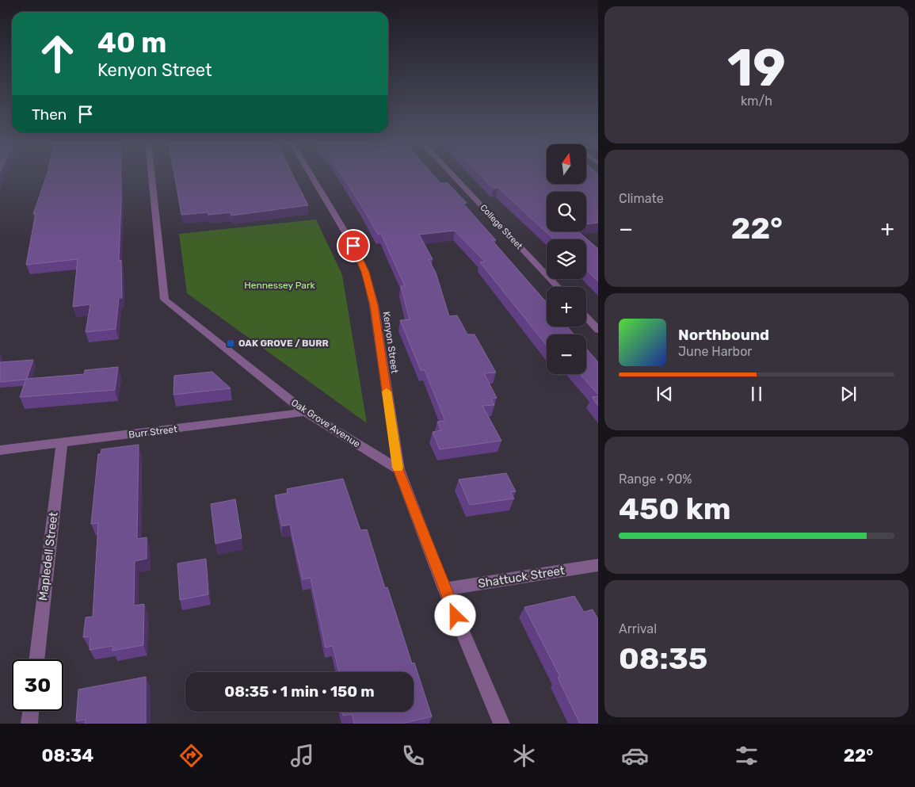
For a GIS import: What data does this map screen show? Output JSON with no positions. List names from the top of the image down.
{
  "streets": {
    "street": [
      "College Street",
      "Kenyon Street",
      "Oak Grove Avenue",
      "Burr Street",
      "Mapledell Street",
      "Shattuck Street"
    ]
  },
  "crossings": [
    ["Kenyon Street", "Oak Grove Avenue"],
    ["Oak Grove Avenue", "Burr Street"],
    ["Burr Street", "Mapledell Street"]
  ],
  "parks": ["Hennessey Park"],
  "places": {
    "transit": ["OAK GROVE / BURR"]
  },
  "north": "top",
  "page": {
    "tile": [
      ["19", "km/h"],
      "Climate",
      ["Range · 90%", "450 km"],
      ["Arrival", "08:35"]
    ],
    "turn": ["40 m", "Kenyon Street"],
    "then": "Then",
    "map_buttons": ["+", "−"],
    "heat": ["−", "22°", "+"],
    "song": ["Northbound", "June Harbor"],
    "limit": "30",
    "trip": "08:35 · 1 min · 150 m",
    "tabs": ["08:34", "22°"]
  }
}
